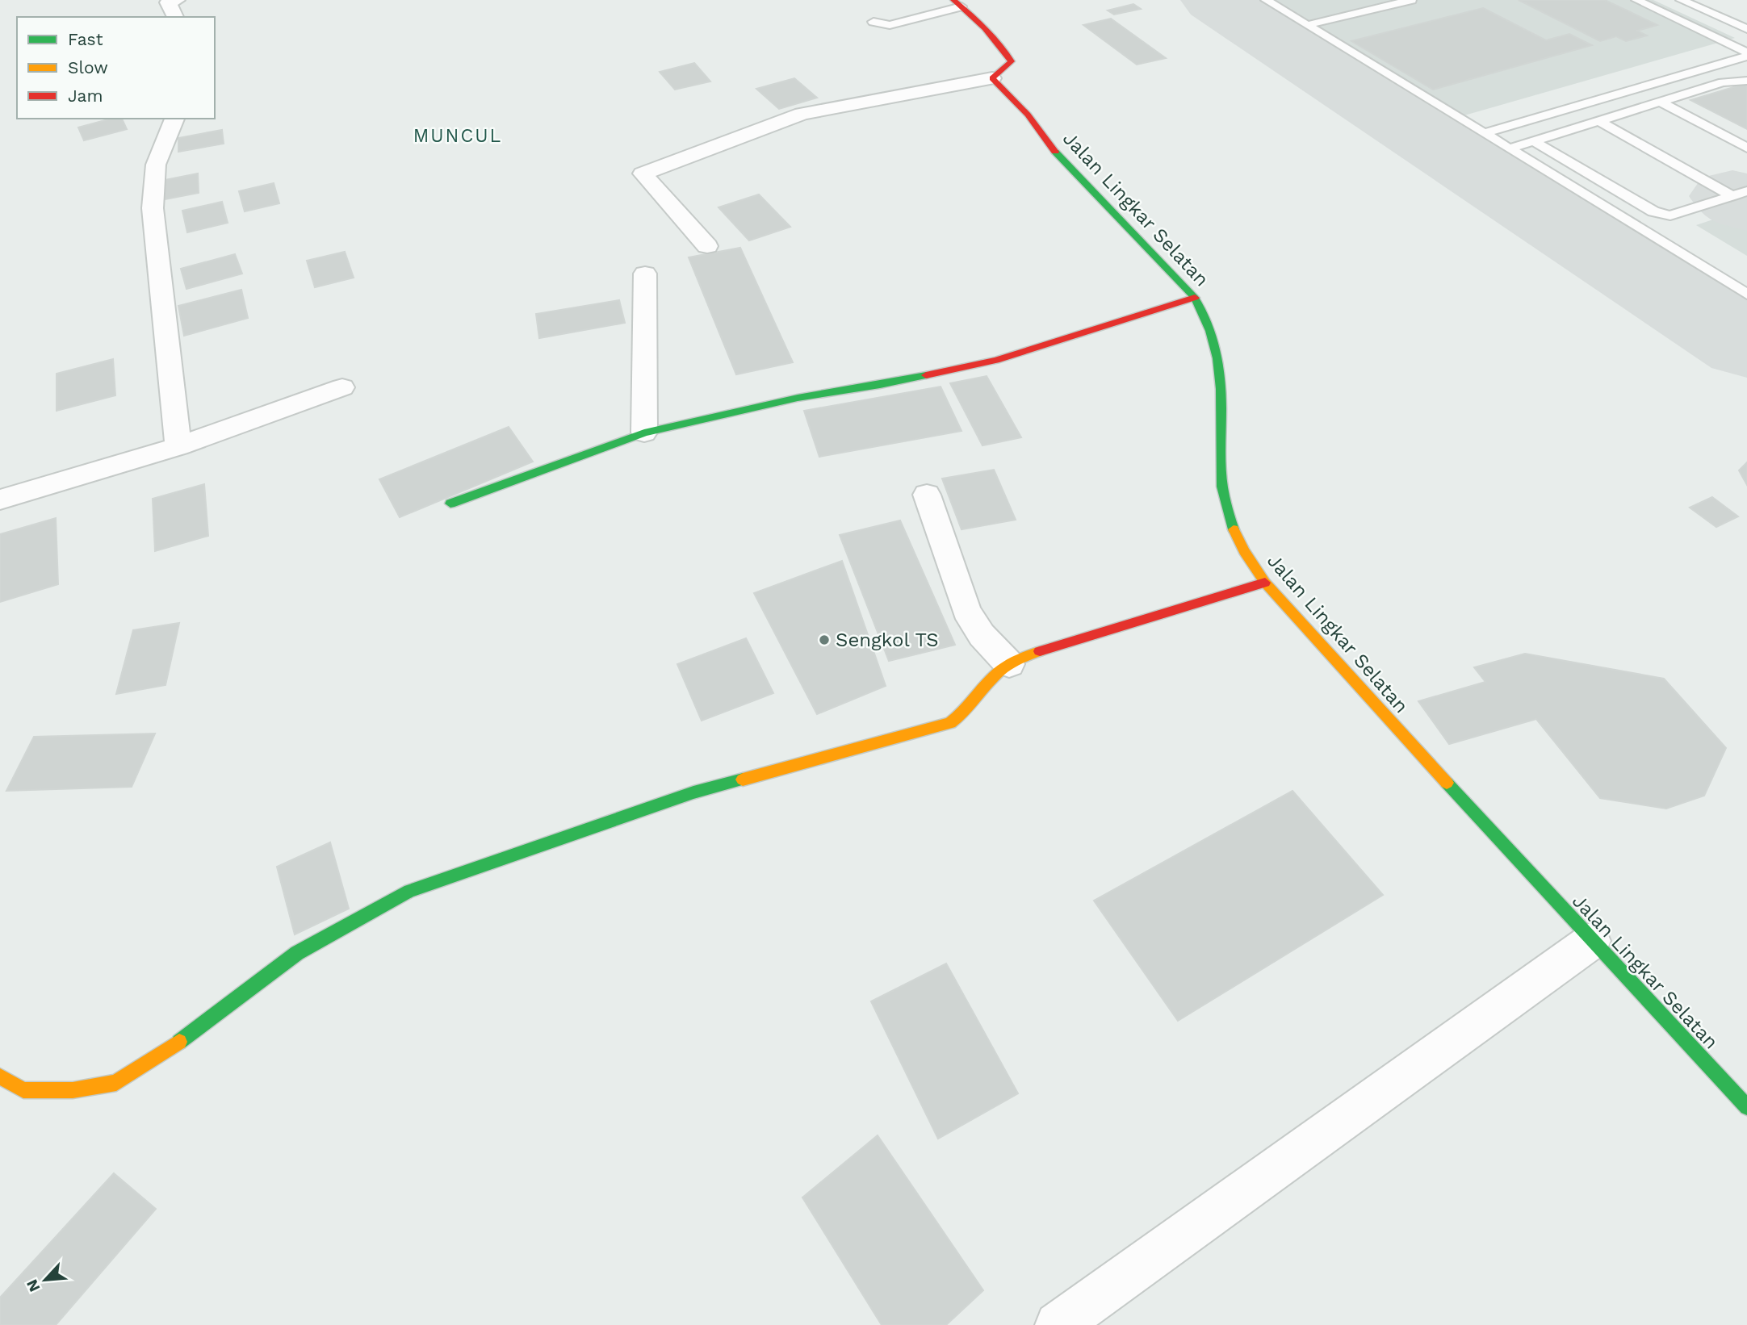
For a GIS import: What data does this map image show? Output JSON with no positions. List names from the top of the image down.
{
  "streets": {
    "street": ["Jalan Lingkar Selatan"]
  },
  "districts": ["MUNCUL"],
  "places": ["Sengkol TS"],
  "legend": ["Fast", "Slow", "Jam"],
  "north": "bottom left"
}
